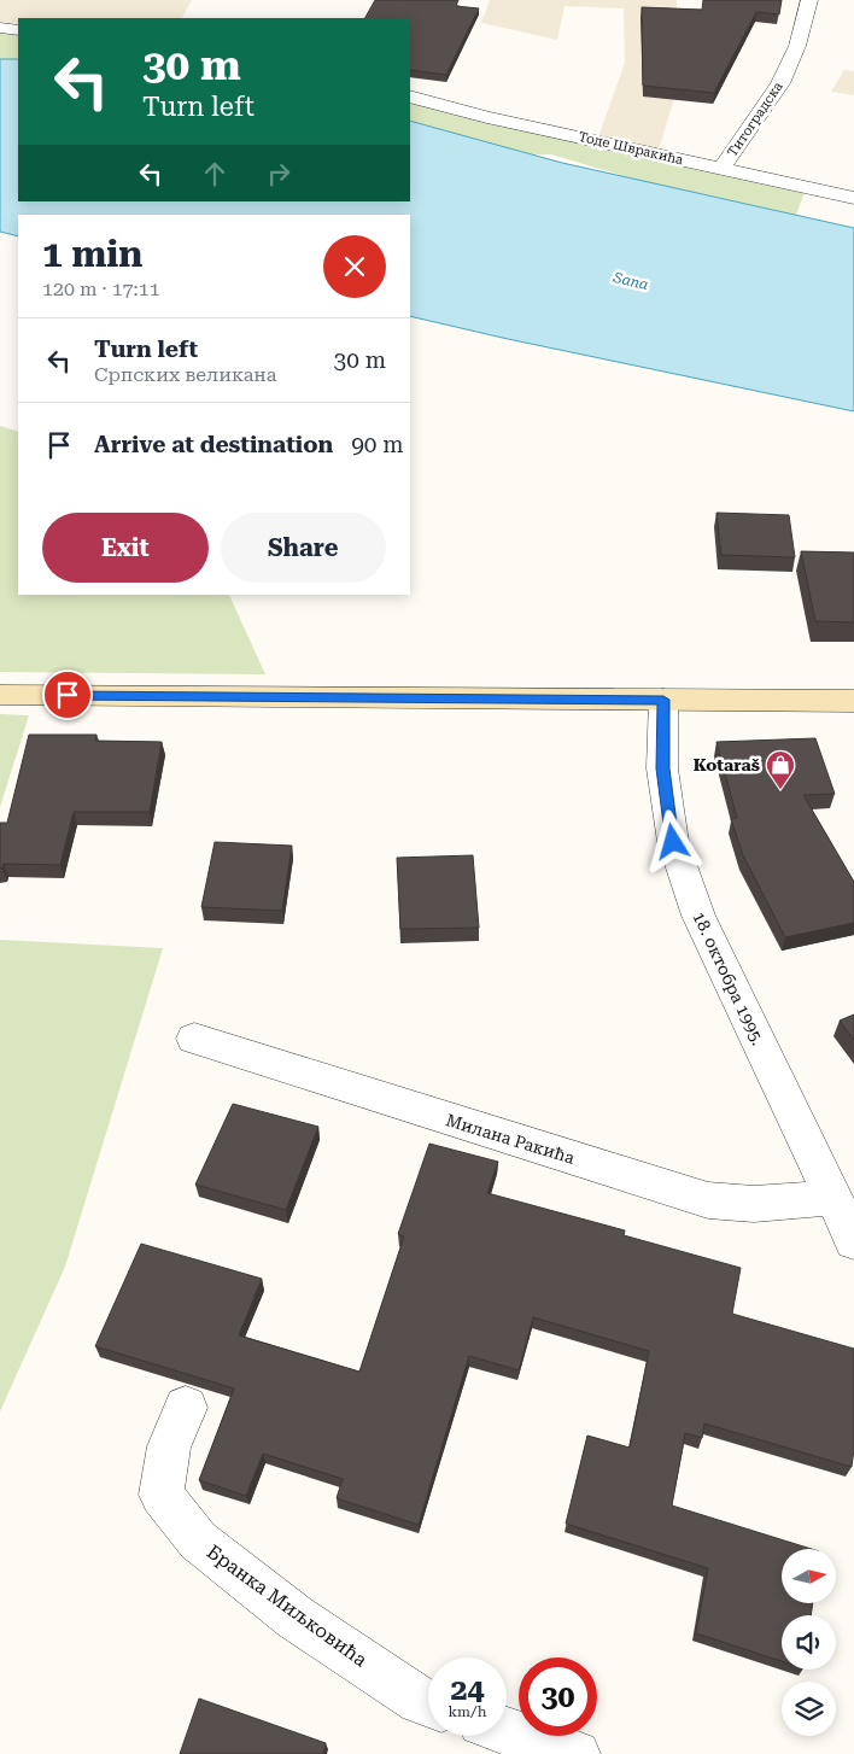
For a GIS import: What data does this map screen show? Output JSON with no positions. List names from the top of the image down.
{
  "streets": {
    "street": [
      "Титоградска",
      "Тоде Швракића",
      "18. октобра 1995.",
      "Милана Ракића",
      "Бранка Миљковића"
    ]
  },
  "crossings": [
    ["Титоградска", "Тоде Швракића"],
    ["18. октобра 1995.", "Милана Ракића"]
  ],
  "water": ["Sana"],
  "places": {
    "shop": ["Kotaraš"]
  },
  "north": "right",
  "page": {
    "turn": ["30 m", "Turn left"],
    "heading": ["1 min", "120 m · 17:11"],
    "list": [
      {
        "name": "Turn left",
        "note": "Српских великана",
        "value": "30 m"
      },
      {
        "name": "Arrive at destination",
        "value": "90 m"
      }
    ],
    "buttons": ["Exit", "Share"],
    "speed": "24 km/h",
    "limit": "30"
  }
}
